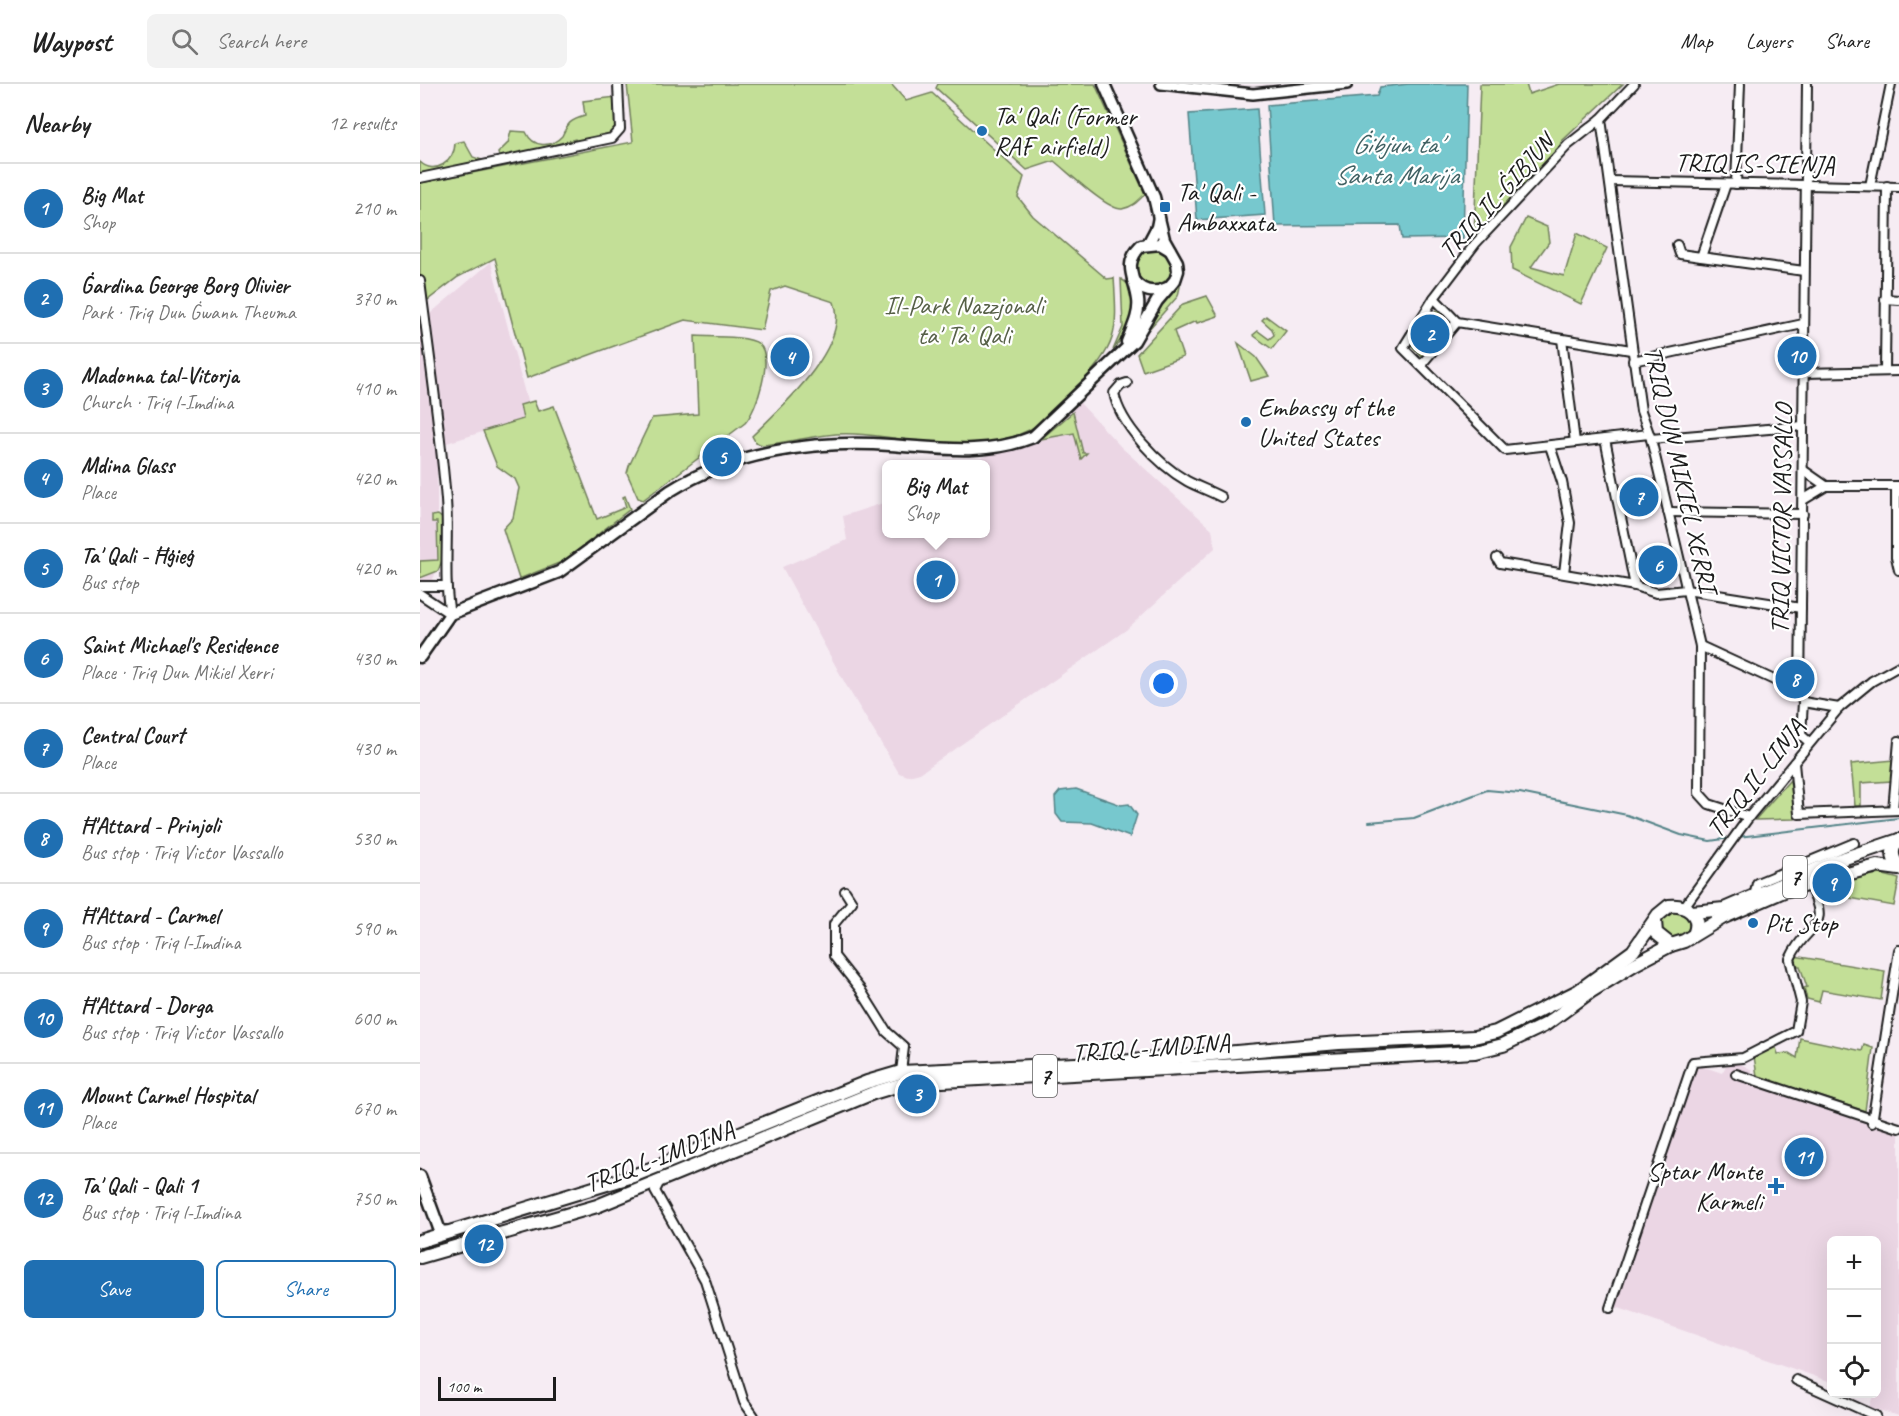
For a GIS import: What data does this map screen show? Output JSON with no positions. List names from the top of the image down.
{
  "streets": {
    "highway": ["7", "TRIQ L-IMDINA"],
    "street": [
      "TRIQ IS-SIENJA",
      "TRIQ IL-ĠIBJUN",
      "TRIQ DUN MIKIEL XERRI",
      "TRIQ VICTOR VASSALLO",
      "TRIQ IL-LINJA"
    ]
  },
  "crossings": [
    ["TRIQ IS-SIENJA", "TRIQ DUN MIKIEL XERRI"],
    ["TRIQ IS-SIENJA", "TRIQ VICTOR VASSALLO"],
    ["TRIQ IL-ĠIBJUN", "TRIQ DUN MIKIEL XERRI"],
    ["TRIQ DUN MIKIEL XERRI", "TRIQ IL-LINJA"],
    ["TRIQ VICTOR VASSALLO", "TRIQ IL-LINJA"],
    ["TRIQ IL-LINJA", "TRIQ L-IMDINA"]
  ],
  "water": ["Ġibjun ta' Santa Marija"],
  "parks": ["Il-Park Nazzjonali ta' Ta' Qali"],
  "places": {
    "other": ["Ta' Qali (Former RAF airfield)", "Embassy of the United States", "Pit Stop"],
    "transit": ["Ta' Qali - Ambaxxata"],
    "health": ["Sptar Monte Karmeli"]
  },
  "scale_bar": "100 m",
  "page": {
    "header": "Waypost",
    "search": "Search here",
    "nav": ["Map", "Layers", "Share"],
    "heading": ["Nearby", "12 results"],
    "list": [
      {
        "mark": "1",
        "name": "Big Mat",
        "note": "Shop",
        "value": "210 m"
      },
      {
        "mark": "2",
        "name": "Ġardina George Borg Olivier",
        "note": "Park · Triq Dun Ġwann Theuma",
        "value": "370 m"
      },
      {
        "mark": "3",
        "name": "Madonna tal-Vitorja",
        "note": "Church · Triq l-Imdina",
        "value": "410 m"
      },
      {
        "mark": "4",
        "name": "Mdina Glass",
        "note": "Place",
        "value": "420 m"
      },
      {
        "mark": "5",
        "name": "Ta' Qali - Ħġieġ",
        "note": "Bus stop",
        "value": "420 m"
      },
      {
        "mark": "6",
        "name": "Saint Michael's Residence",
        "note": "Place · Triq Dun Mikiel Xerri",
        "value": "430 m"
      },
      {
        "mark": "7",
        "name": "Central Court",
        "note": "Place",
        "value": "430 m"
      },
      {
        "mark": "8",
        "name": "Ħ'Attard - Prinjoli",
        "note": "Bus stop · Triq Victor Vassallo",
        "value": "530 m"
      },
      {
        "mark": "9",
        "name": "Ħ'Attard - Carmel",
        "note": "Bus stop · Triq l-Imdina",
        "value": "590 m"
      },
      {
        "mark": "10",
        "name": "Ħ'Attard - Dorga",
        "note": "Bus stop · Triq Victor Vassallo",
        "value": "600 m"
      },
      {
        "mark": "11",
        "name": "Mount Carmel Hospital",
        "note": "Place",
        "value": "670 m"
      },
      {
        "mark": "12",
        "name": "Ta' Qali - Qali 1",
        "note": "Bus stop · Triq l-Imdina",
        "value": "750 m"
      }
    ],
    "pins": [
      "2",
      "10",
      "4",
      "5",
      "7",
      "6",
      "1",
      "8",
      "9",
      "3",
      "11",
      "12"
    ],
    "popup": ["Big Mat", "Shop"],
    "map_buttons": ["+", "−"],
    "buttons": ["Save", "Share"],
    "scale": "100 m"
  }
}
